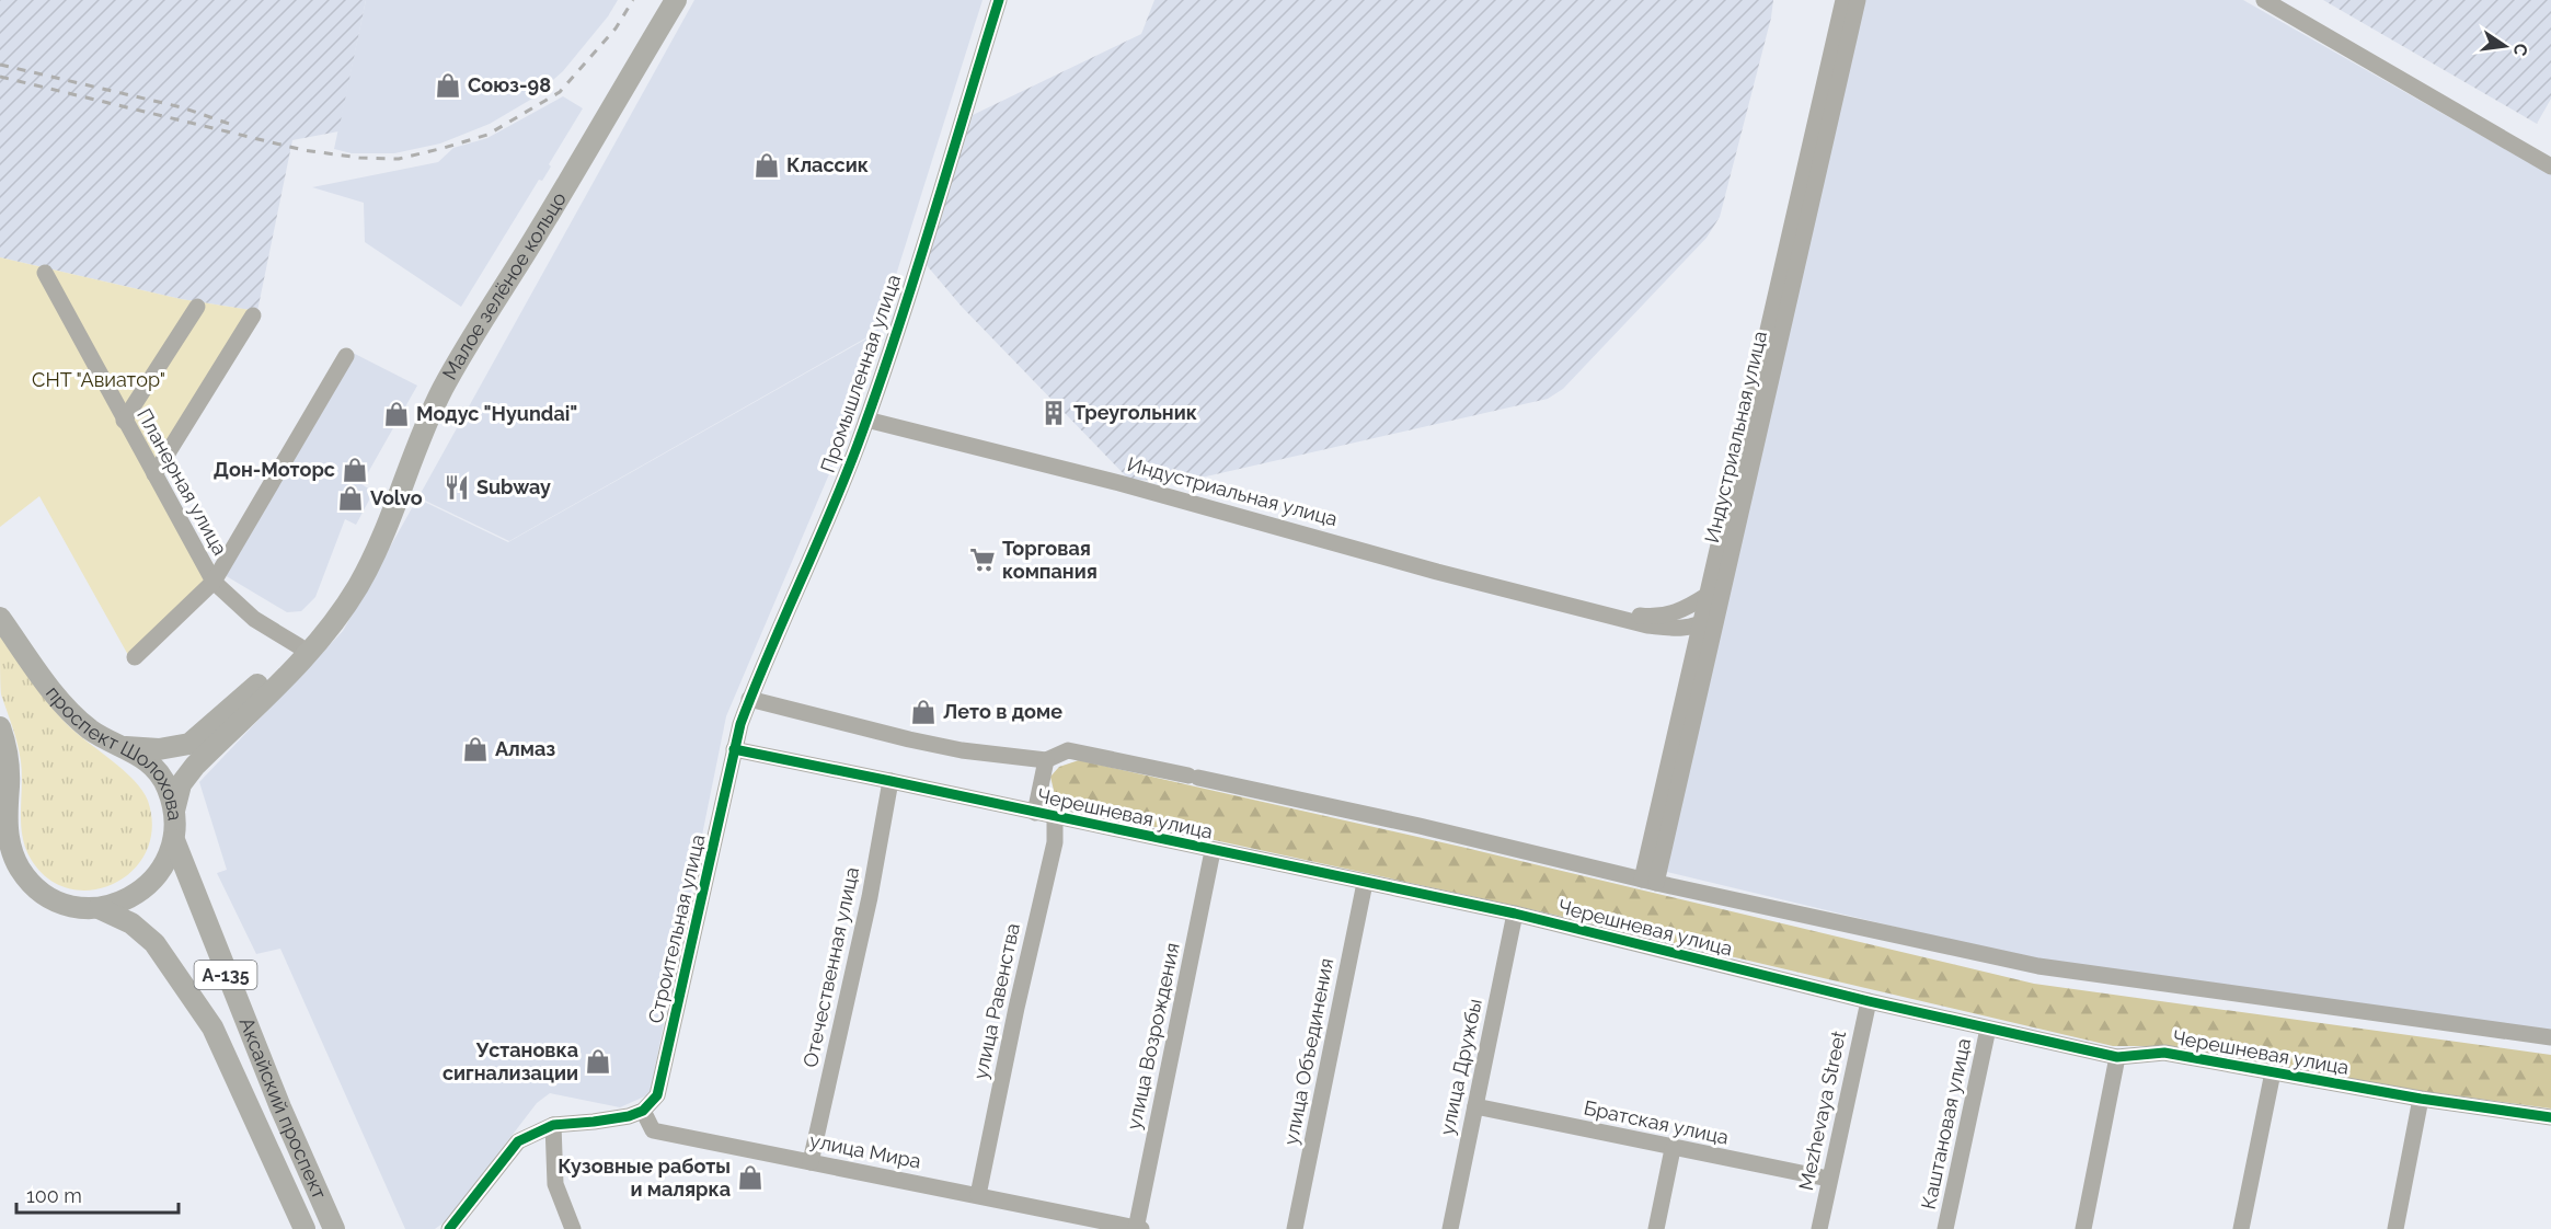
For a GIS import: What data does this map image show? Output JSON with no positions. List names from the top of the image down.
{
  "streets": {
    "main road": [
      "Малое зелёное кольцо",
      "проспект Шолохова",
      "А-135",
      "Аксайский проспект"
    ],
    "street": [
      "Промышленная улица",
      "Индустриальная улица",
      "Планерная улица",
      "Черешневая улица",
      "Строительная улица",
      "Отечественная улица",
      "улица Равенства",
      "улица Возрождения",
      "улица Объединения",
      "улица Дружбы",
      "Mezhevaya Street",
      "Братская улица",
      "Каштановая улица",
      "улица Мира"
    ]
  },
  "crossings": [
    ["Малое зелёное кольцо", "Планерная улица"],
    ["Малое зелёное кольцо", "проспект Шолохова"],
    ["Промышленная улица", "Индустриальная улица"],
    ["Промышленная улица", "Черешневая улица"],
    ["Промышленная улица", "Строительная улица"],
    ["проспект Шолохова", "Аксайский проспект"],
    ["Черешневая улица", "Строительная улица"],
    ["Черешневая улица", "Отечественная улица"],
    ["Черешневая улица", "улица Равенства"],
    ["Черешневая улица", "улица Возрождения"],
    ["Черешневая улица", "улица Объединения"],
    ["Черешневая улица", "улица Дружбы"],
    ["Черешневая улица", "Mezhevaya Street"],
    ["Черешневая улица", "Каштановая улица"],
    ["Строительная улица", "улица Мира"],
    ["Отечественная улица", "улица Мира"],
    ["улица Равенства", "улица Мира"],
    ["улица Возрождения", "улица Мира"],
    ["улица Дружбы", "Братская улица"],
    ["Mezhevaya Street", "Братская улица"]
  ],
  "parks": ["СНТ \"Авиатор\""],
  "places": {
    "shop": [
      "Союз-98",
      "Классик",
      "Модус \"Hyundai\"",
      "Дон-Моторс",
      "Volvo",
      "Лето в доме",
      "Алмаз",
      "Установка сигнализации",
      "Кузовные работы и малярка"
    ],
    "building": ["Треугольник"],
    "restaurant": ["Subway"],
    "supermarket": ["Торговая компания"]
  },
  "scale_bar": "100 m",
  "north": "right"
}
